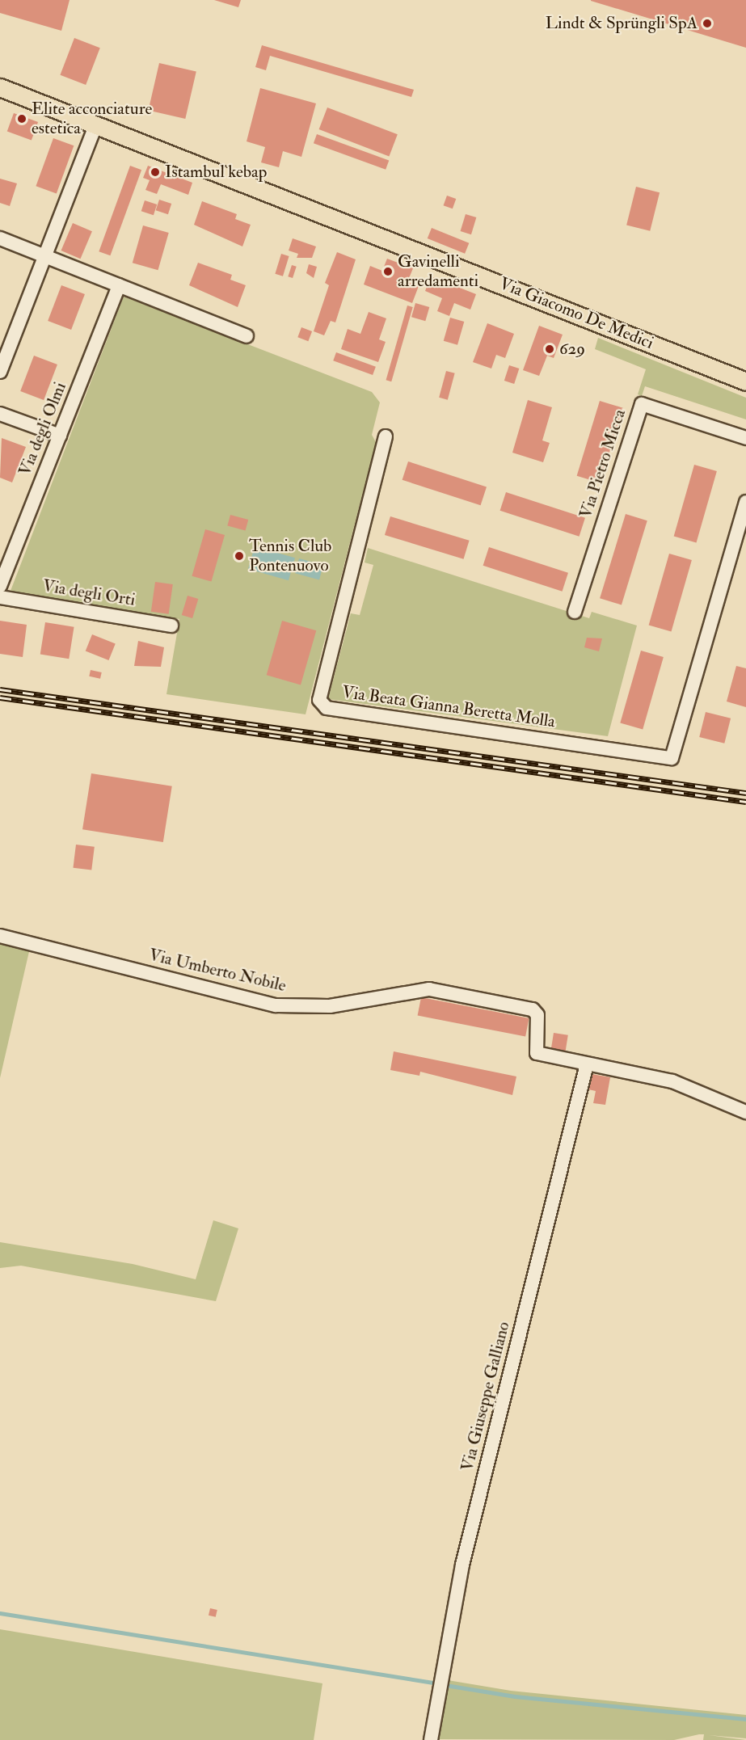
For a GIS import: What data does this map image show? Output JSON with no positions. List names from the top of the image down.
{
  "streets": {
    "main road": ["Via Giacomo De Medici"],
    "street": [
      "Via degli Olmi",
      "Via Pietro Micca",
      "Via degli Orti",
      "Via Beata Gianna Beretta Molla",
      "Via Umberto Nobile",
      "Via Giuseppe Galliano"
    ]
  },
  "crossings": [
    ["Via Umberto Nobile", "Via Giuseppe Galliano"]
  ],
  "places": [
    "Lindt & Sprüngli SpA",
    "Elite acconciature estetica",
    "Istambul kebap",
    "Gavinelli arredamenti",
    "629",
    "Tennis Club Pontenuovo"
  ]
}
